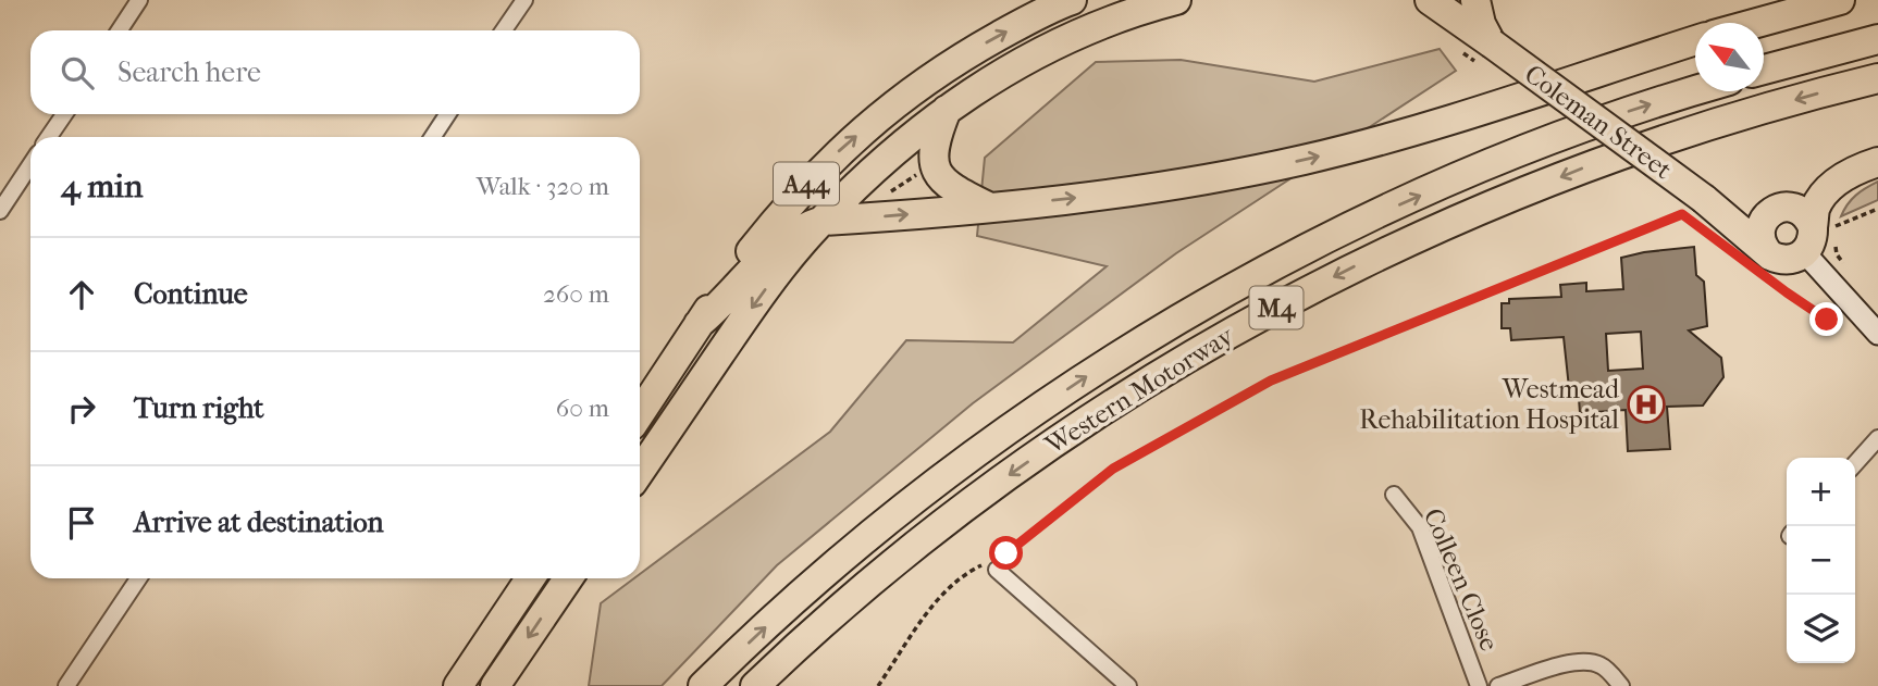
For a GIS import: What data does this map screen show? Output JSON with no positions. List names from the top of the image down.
{
  "streets": {
    "highway": [
      "Coleman Street",
      "A44",
      "M4",
      "Western Motorway"
    ],
    "street": ["Colleen Close"]
  },
  "places": {
    "hospital": ["Westmead Rehabilitation Hospital"]
  },
  "north": "top left",
  "page": {
    "search": "Search here",
    "heading": ["4 min", "Walk · 320 m"],
    "list": [
      ["Continue", "260 m"],
      ["Turn right", "60 m"],
      "Arrive at destination"
    ],
    "map_buttons": ["+", "−"]
  }
}
